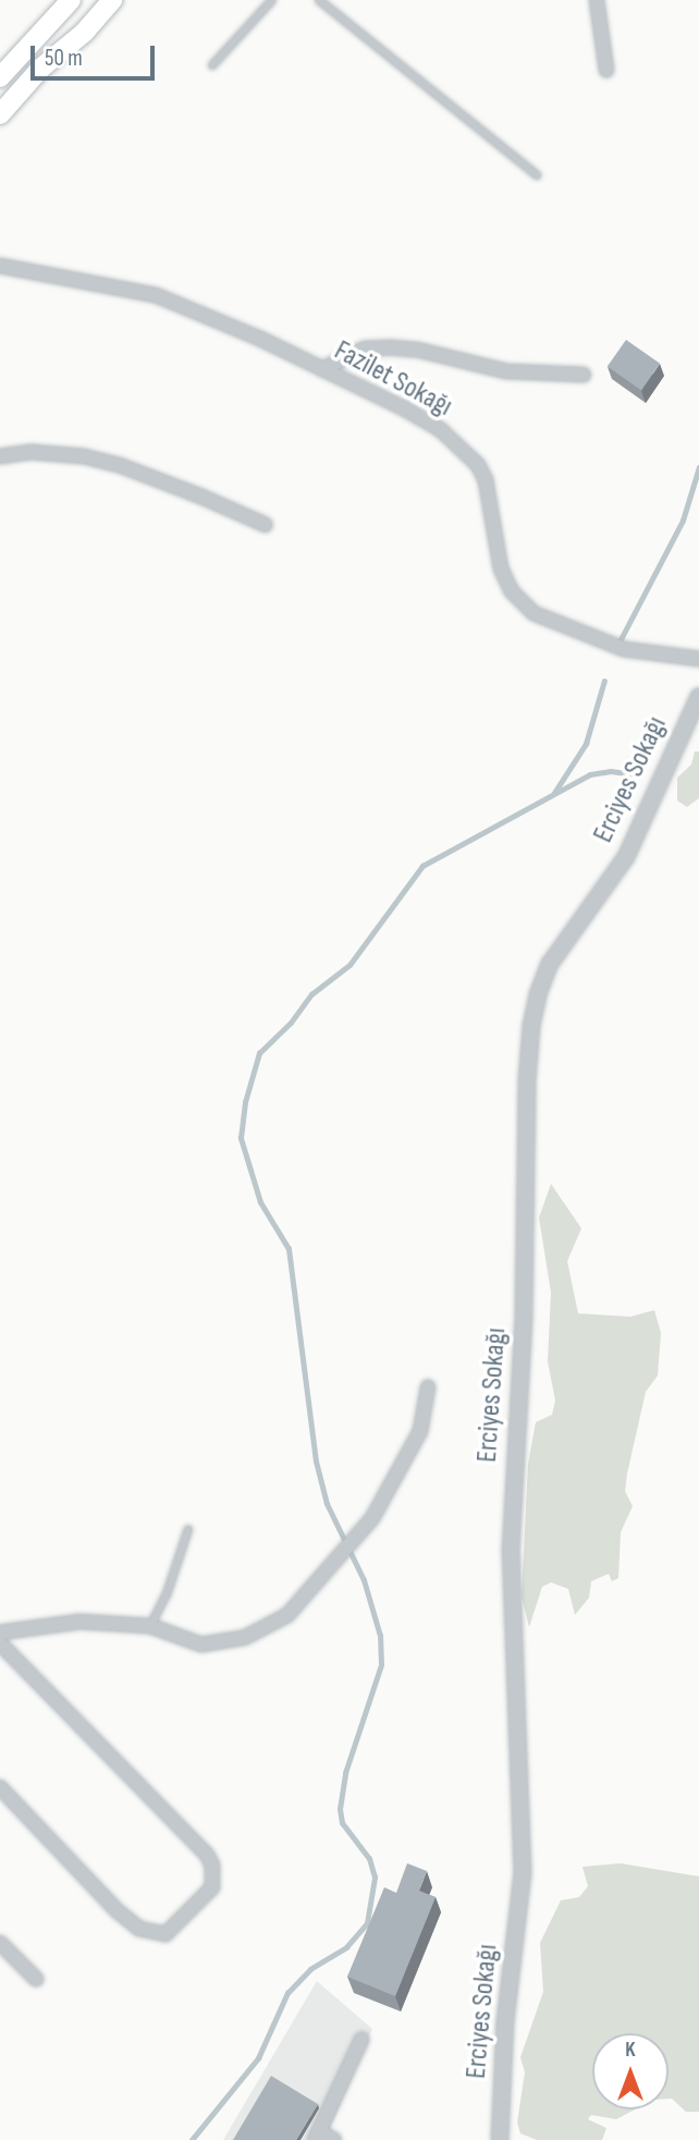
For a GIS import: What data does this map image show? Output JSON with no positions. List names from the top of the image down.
{
  "streets": {
    "street": ["Fazilet Sokağı", "Erciyes Sokağı"]
  },
  "scale_bar": "50 m",
  "north": "top"
}
